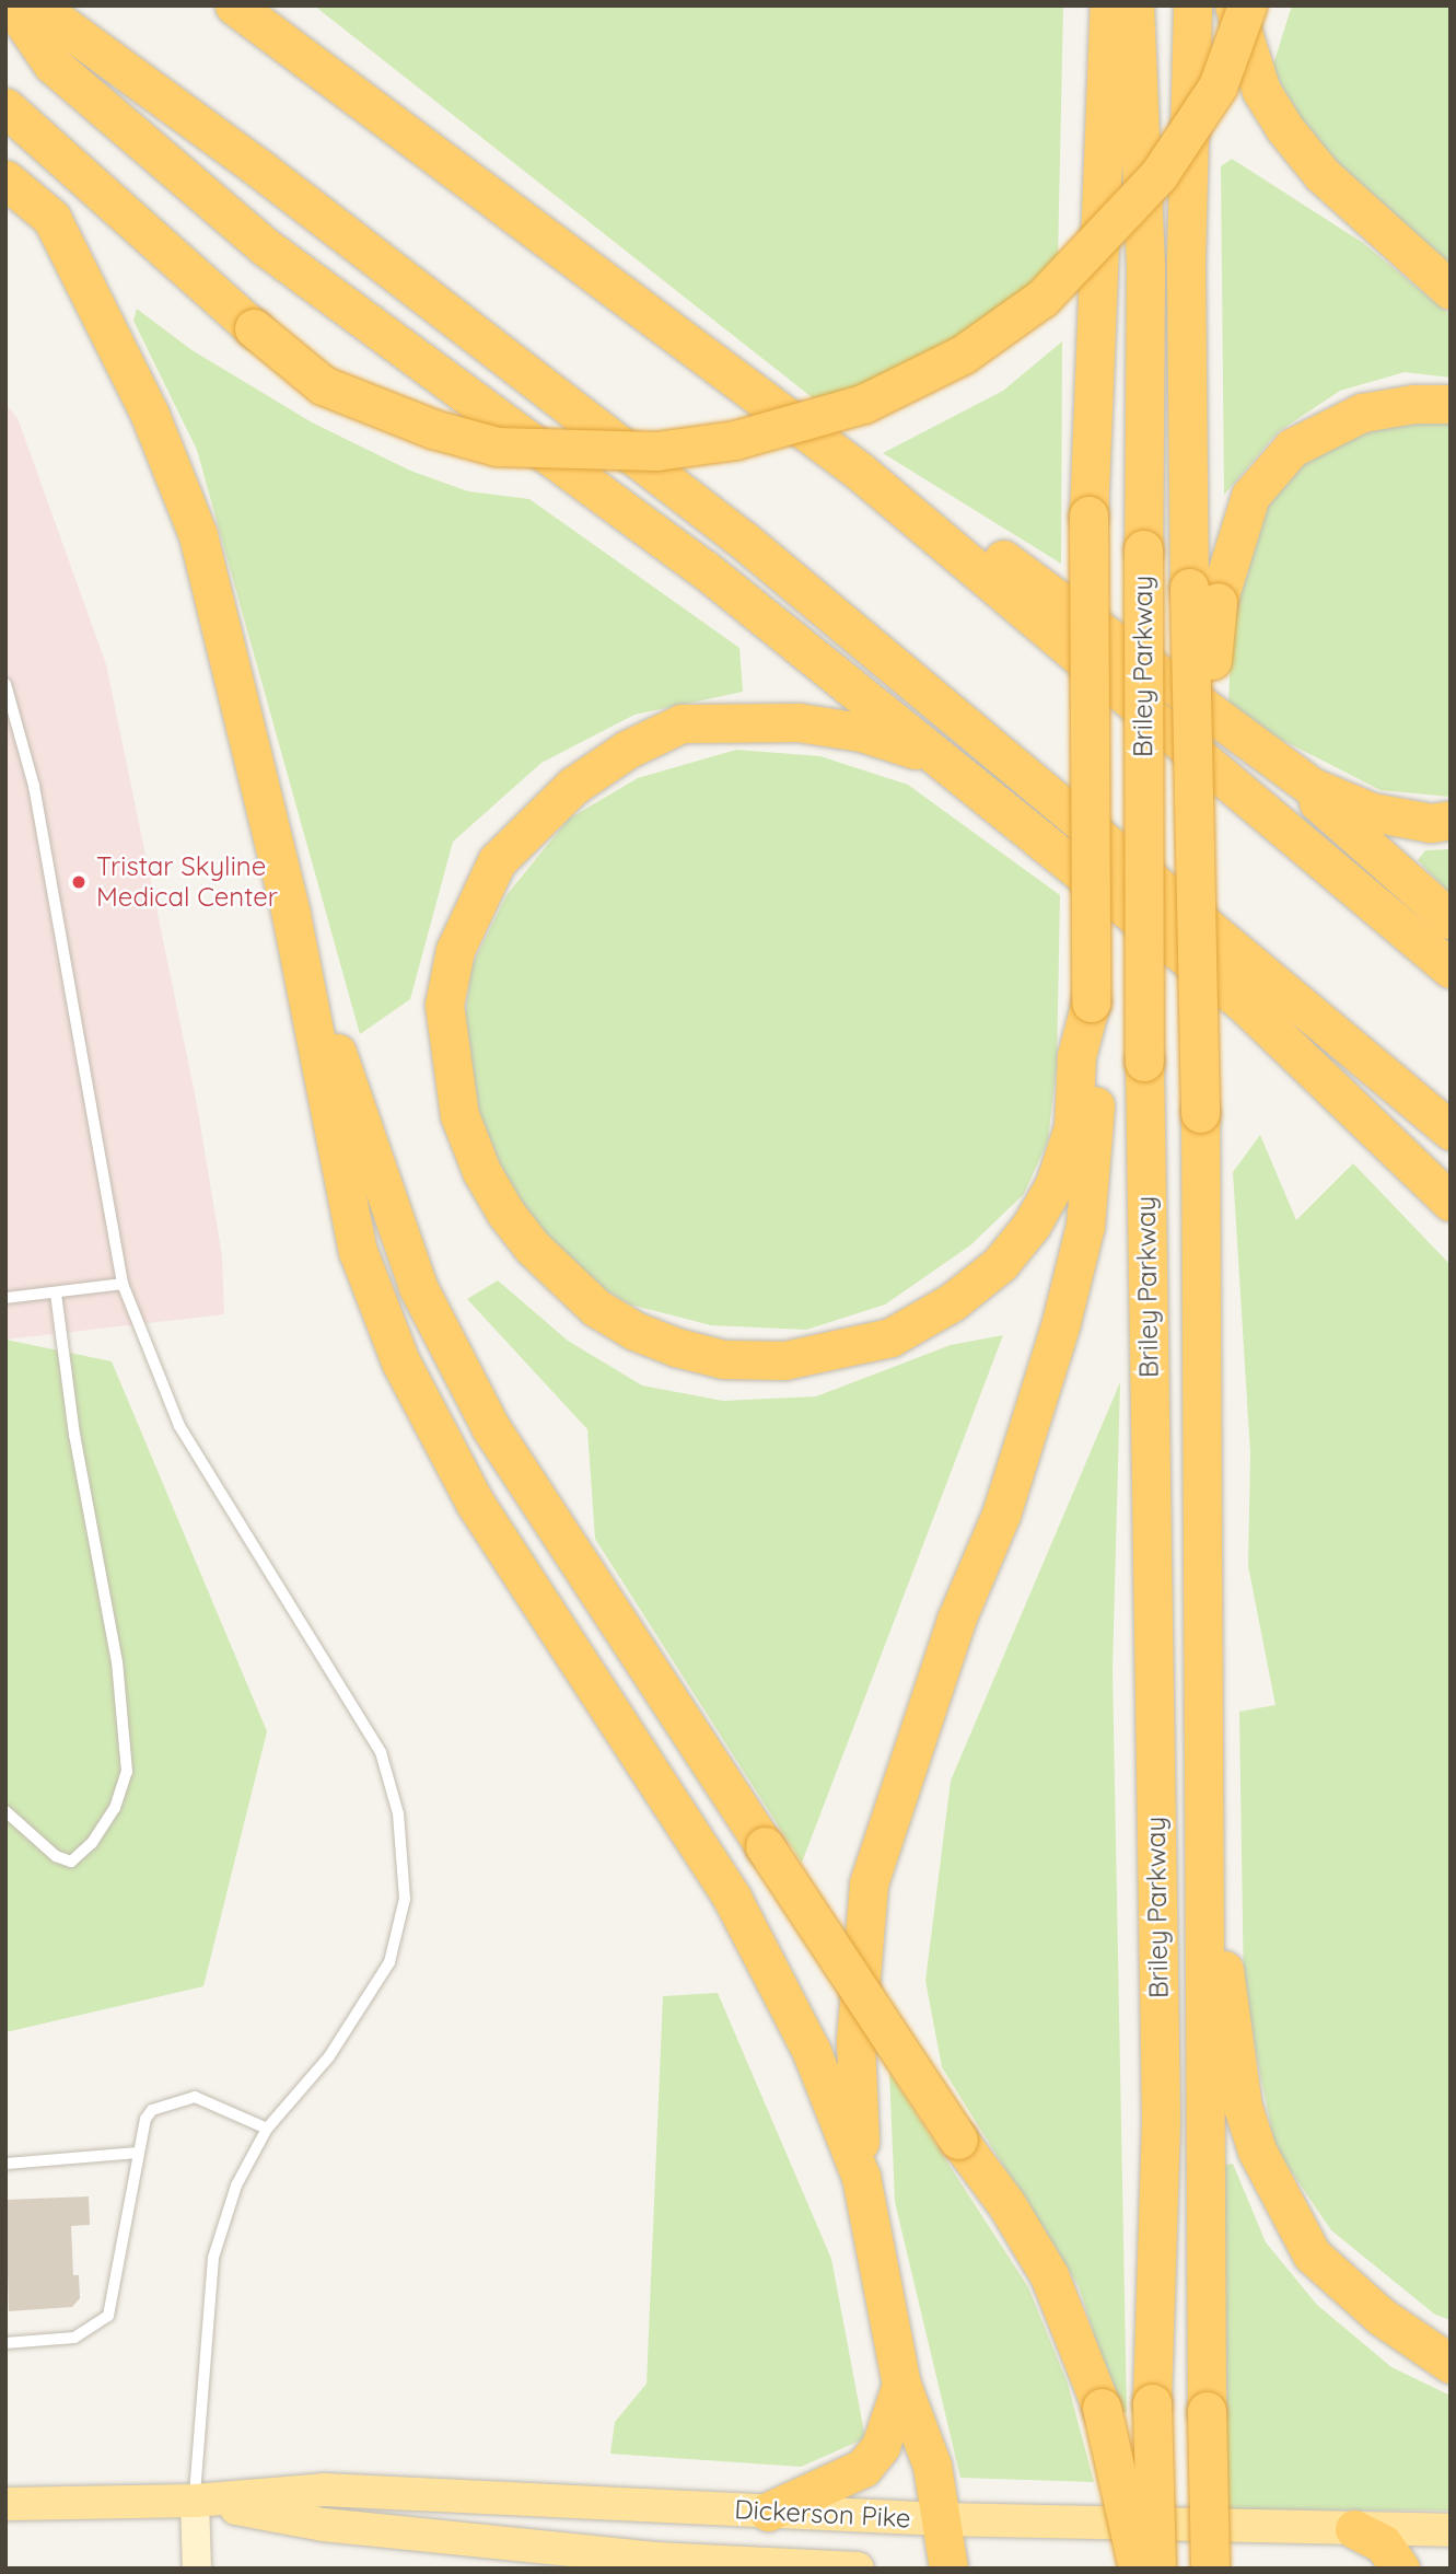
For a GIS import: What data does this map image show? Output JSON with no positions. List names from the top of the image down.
{
  "streets": {
    "highway": ["Briley Parkway"],
    "main road": ["Dickerson Pike"]
  },
  "places": ["Tristar Skyline Medical Center"]
}
